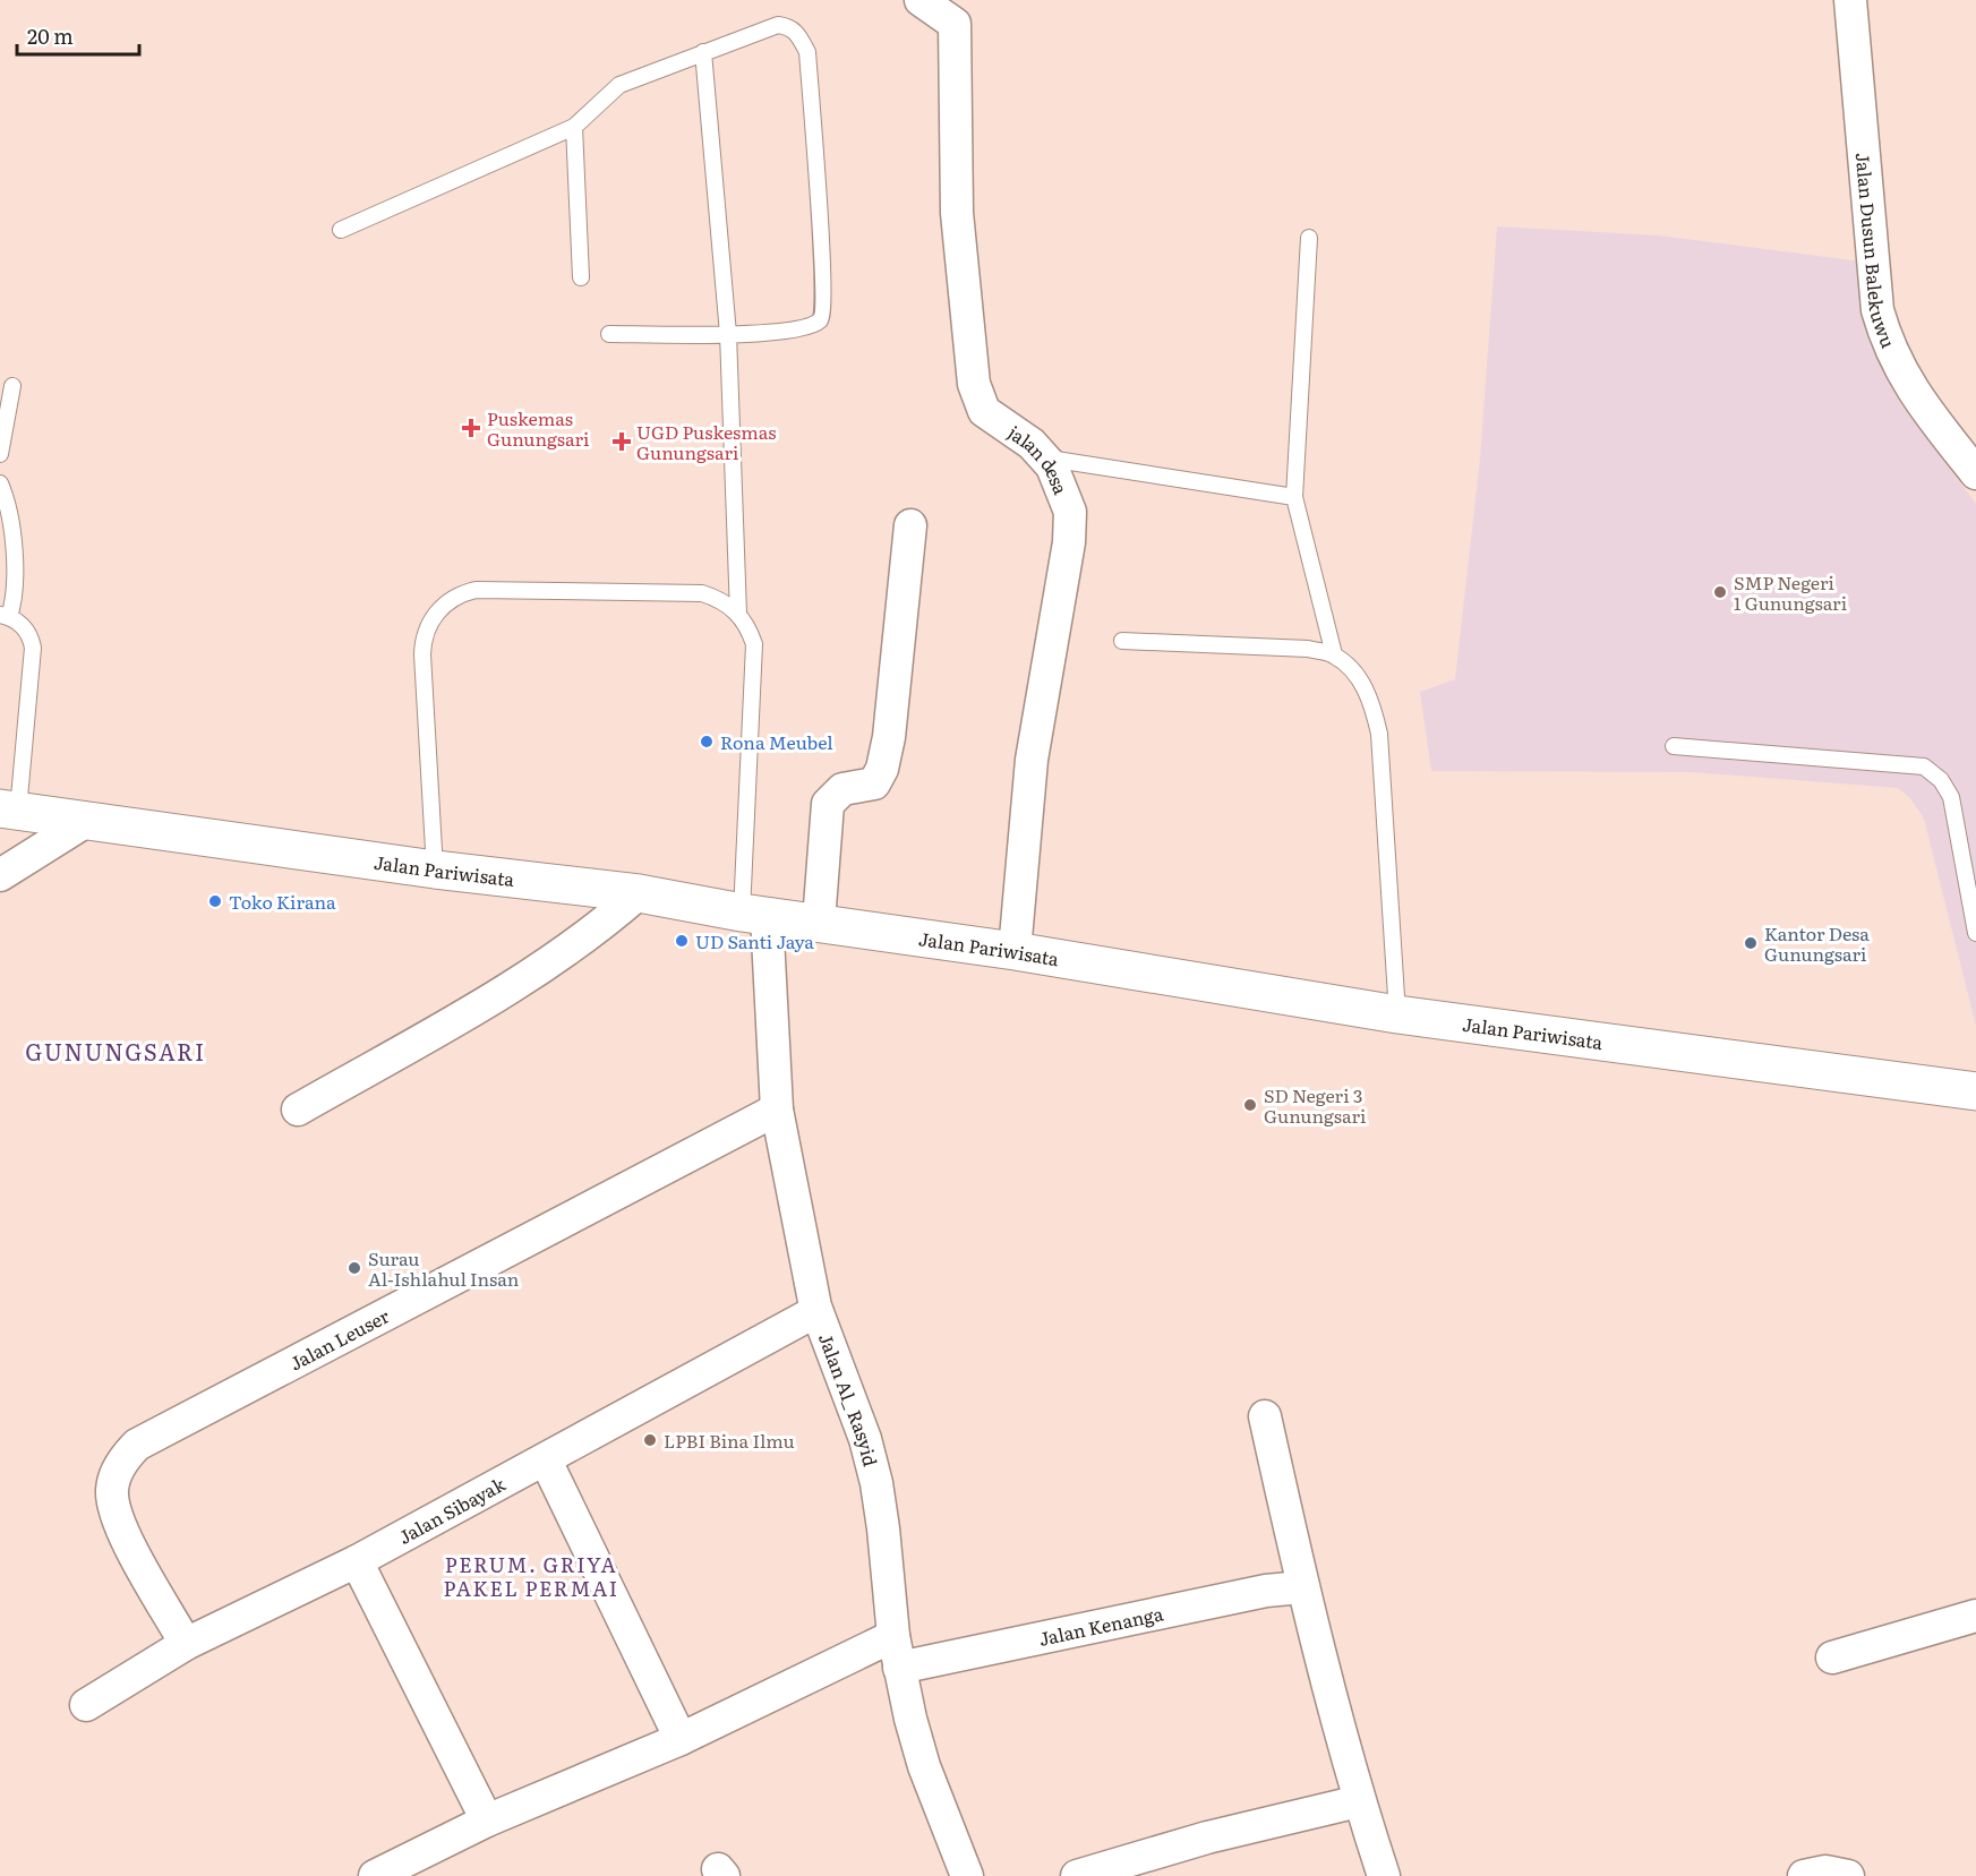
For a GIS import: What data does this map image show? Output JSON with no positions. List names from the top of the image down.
{
  "streets": {
    "main road": ["Jalan Pariwisata"],
    "street": [
      "Jalan Dusun Balekuwu",
      "jalan desa",
      "Jalan Leuser",
      "Jalan Al_ Rasyid",
      "Jalan Sibayak",
      "Jalan Kenanga"
    ]
  },
  "crossings": [
    ["jalan desa", "Jalan Pariwisata"],
    ["Jalan Pariwisata", "Jalan Al_ Rasyid"],
    ["Jalan Leuser", "Jalan Al_ Rasyid"],
    ["Jalan Leuser", "Jalan Sibayak"],
    ["Jalan Al_ Rasyid", "Jalan Sibayak"],
    ["Jalan Al_ Rasyid", "Jalan Kenanga"]
  ],
  "districts": ["GUNUNGSARI", "PERUM. GRIYA PAKEL PERMAI"],
  "places": {
    "health": ["Puskemas Gunungsari", "UGD Puskesmas Gunungsari"],
    "other": [
      "SMP Negeri 1 Gunungsari",
      "Rona Meubel",
      "Toko Kirana",
      "UD Santi Jaya",
      "Kantor Desa Gunungsari",
      "SD Negeri 3 Gunungsari",
      "Surau Al-Ishlahul Insan",
      "LPBI Bina Ilmu"
    ]
  },
  "scale_bar": "20 m"
}
